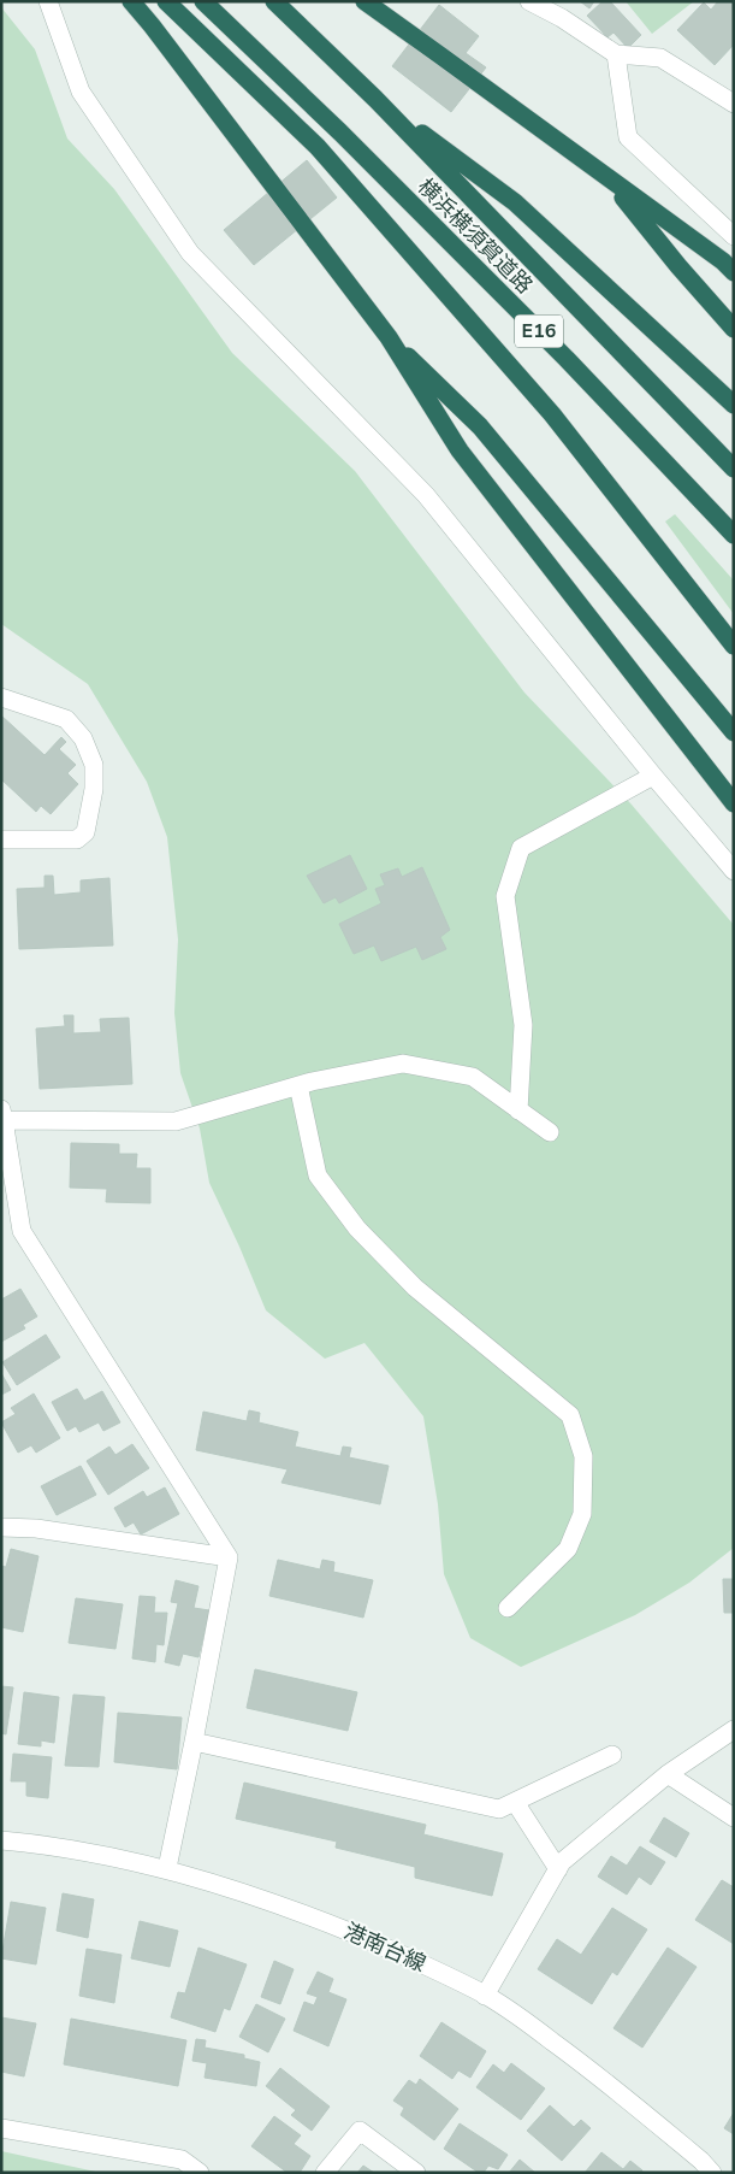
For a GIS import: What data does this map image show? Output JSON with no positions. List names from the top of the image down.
{
  "streets": {
    "highway": ["横浜横須賀道路", "E16"],
    "street": ["港南台線"]
  }
}
